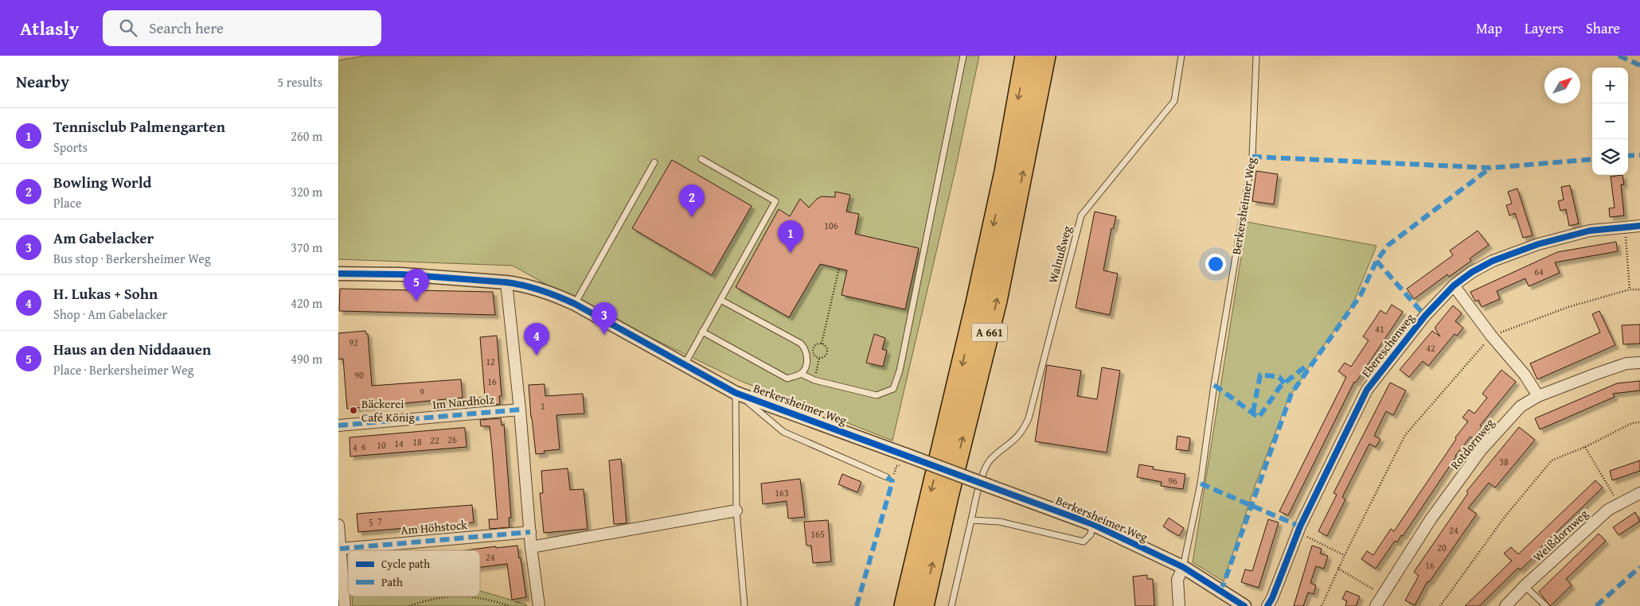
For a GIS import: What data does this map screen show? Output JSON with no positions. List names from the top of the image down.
{
  "streets": {
    "highway": ["A 661"],
    "street": [
      "Berkersheimer Weg",
      "Ebereschenweg",
      "Im Nardholz",
      "Rotdornweg",
      "Am Höhstock",
      "Weißdornweg"
    ],
    "lane": ["Walnußweg"]
  },
  "places": ["Bäckerei Café König"],
  "house_numbers": [
    "106",
    "64",
    "41",
    "92",
    "42",
    "12",
    "90",
    "16",
    "9",
    "1",
    "26",
    "22",
    "18",
    "14",
    "10",
    "6",
    "4",
    "38",
    "96",
    "163",
    "7",
    "5",
    "24",
    "165",
    "20",
    "24",
    "16"
  ],
  "legend": ["Cycle path", "Path"],
  "north": "top right",
  "page": {
    "header": "Atlasly",
    "search": "Search here",
    "nav": ["Map", "Layers", "Share"],
    "heading": ["Nearby", "5 results"],
    "map_buttons": ["+", "−"],
    "list": [
      {
        "mark": "1",
        "name": "Tennisclub Palmengarten",
        "note": "Sports",
        "value": "260 m"
      },
      {
        "mark": "2",
        "name": "Bowling World",
        "note": "Place",
        "value": "320 m"
      },
      {
        "mark": "3",
        "name": "Am Gabelacker",
        "note": "Bus stop · Berkersheimer Weg",
        "value": "370 m"
      },
      {
        "mark": "4",
        "name": "H. Lukas + Sohn",
        "note": "Shop · Am Gabelacker",
        "value": "420 m"
      },
      {
        "mark": "5",
        "name": "Haus an den Niddaauen",
        "note": "Place · Berkersheimer Weg",
        "value": "490 m"
      }
    ],
    "pins": [
      "2",
      "1",
      "5",
      "3",
      "4"
    ]
  }
}
